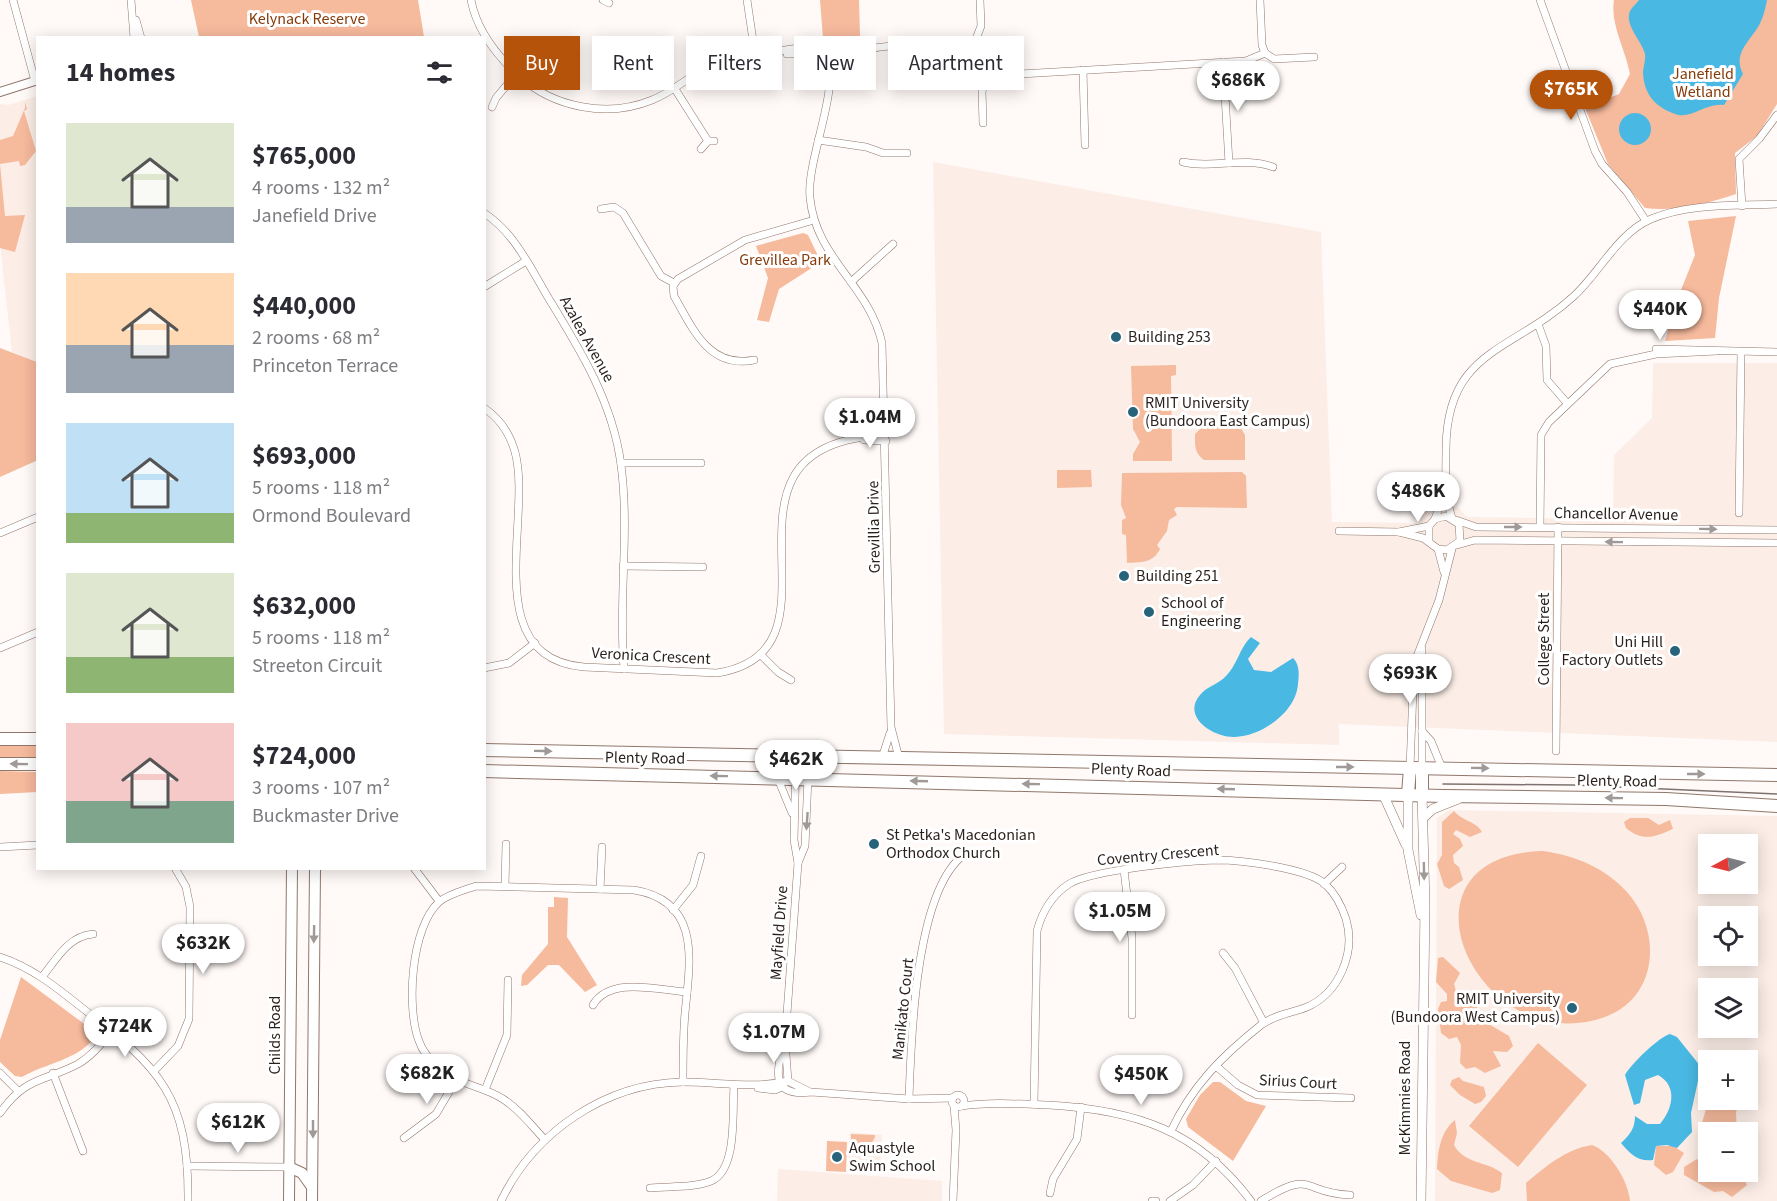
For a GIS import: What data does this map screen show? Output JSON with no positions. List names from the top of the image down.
{
  "streets": {
    "highway": ["Plenty Road", "McKimmies Road"],
    "main road": ["Childs Road"],
    "street": [
      "Azalea Avenue",
      "Chancellor Avenue",
      "Grevillia Drive",
      "College Street",
      "Veronica Crescent",
      "Coventry Crescent",
      "Mayfield Drive",
      "Manikato Court",
      "Sirius Court"
    ]
  },
  "crossings": [
    ["Azalea Avenue", "Veronica Crescent"],
    ["Chancellor Avenue", "College Street"],
    ["Grevillia Drive", "Veronica Crescent"],
    ["Grevillia Drive", "Plenty Road"],
    ["Plenty Road", "Mayfield Drive"],
    ["Plenty Road", "McKimmies Road"]
  ],
  "parks": ["Kelynack Reserve", "Janefield Wetland", "Grevillea Park"],
  "places": [
    "Building 253",
    "RMIT University (Bundoora East Campus)",
    "Building 251",
    "School of Engineering",
    "Uni Hill Factory Outlets",
    "St Petka's Macedonian Orthodox Church",
    "RMIT University (Bundoora West Campus)",
    "Aquastyle Swim School"
  ],
  "north": "left",
  "page": {
    "chip": [
      "Buy",
      "Rent",
      "Filters",
      "New",
      "Apartment"
    ],
    "heading": "14 homes",
    "price": [
      "$686K",
      "$765K",
      "$440K",
      "$1.04M",
      "$486K",
      "$693K",
      "$462K",
      "$1.05M",
      "$632K",
      "$724K",
      "$1.07M",
      "$682K",
      "$450K",
      "$612K"
    ],
    "list": [
      {
        "name": "$765,000",
        "note": "4 rooms · 132 m² · Janefield Drive"
      },
      {
        "name": "$440,000",
        "note": "2 rooms · 68 m² · Princeton Terrace"
      },
      {
        "name": "$693,000",
        "note": "5 rooms · 118 m² · Ormond Boulevard"
      },
      {
        "name": "$632,000",
        "note": "5 rooms · 118 m² · Streeton Circuit"
      },
      {
        "name": "$724,000",
        "note": "3 rooms · 107 m² · Buckmaster Drive"
      }
    ],
    "map_buttons": ["+", "−"]
  }
}
